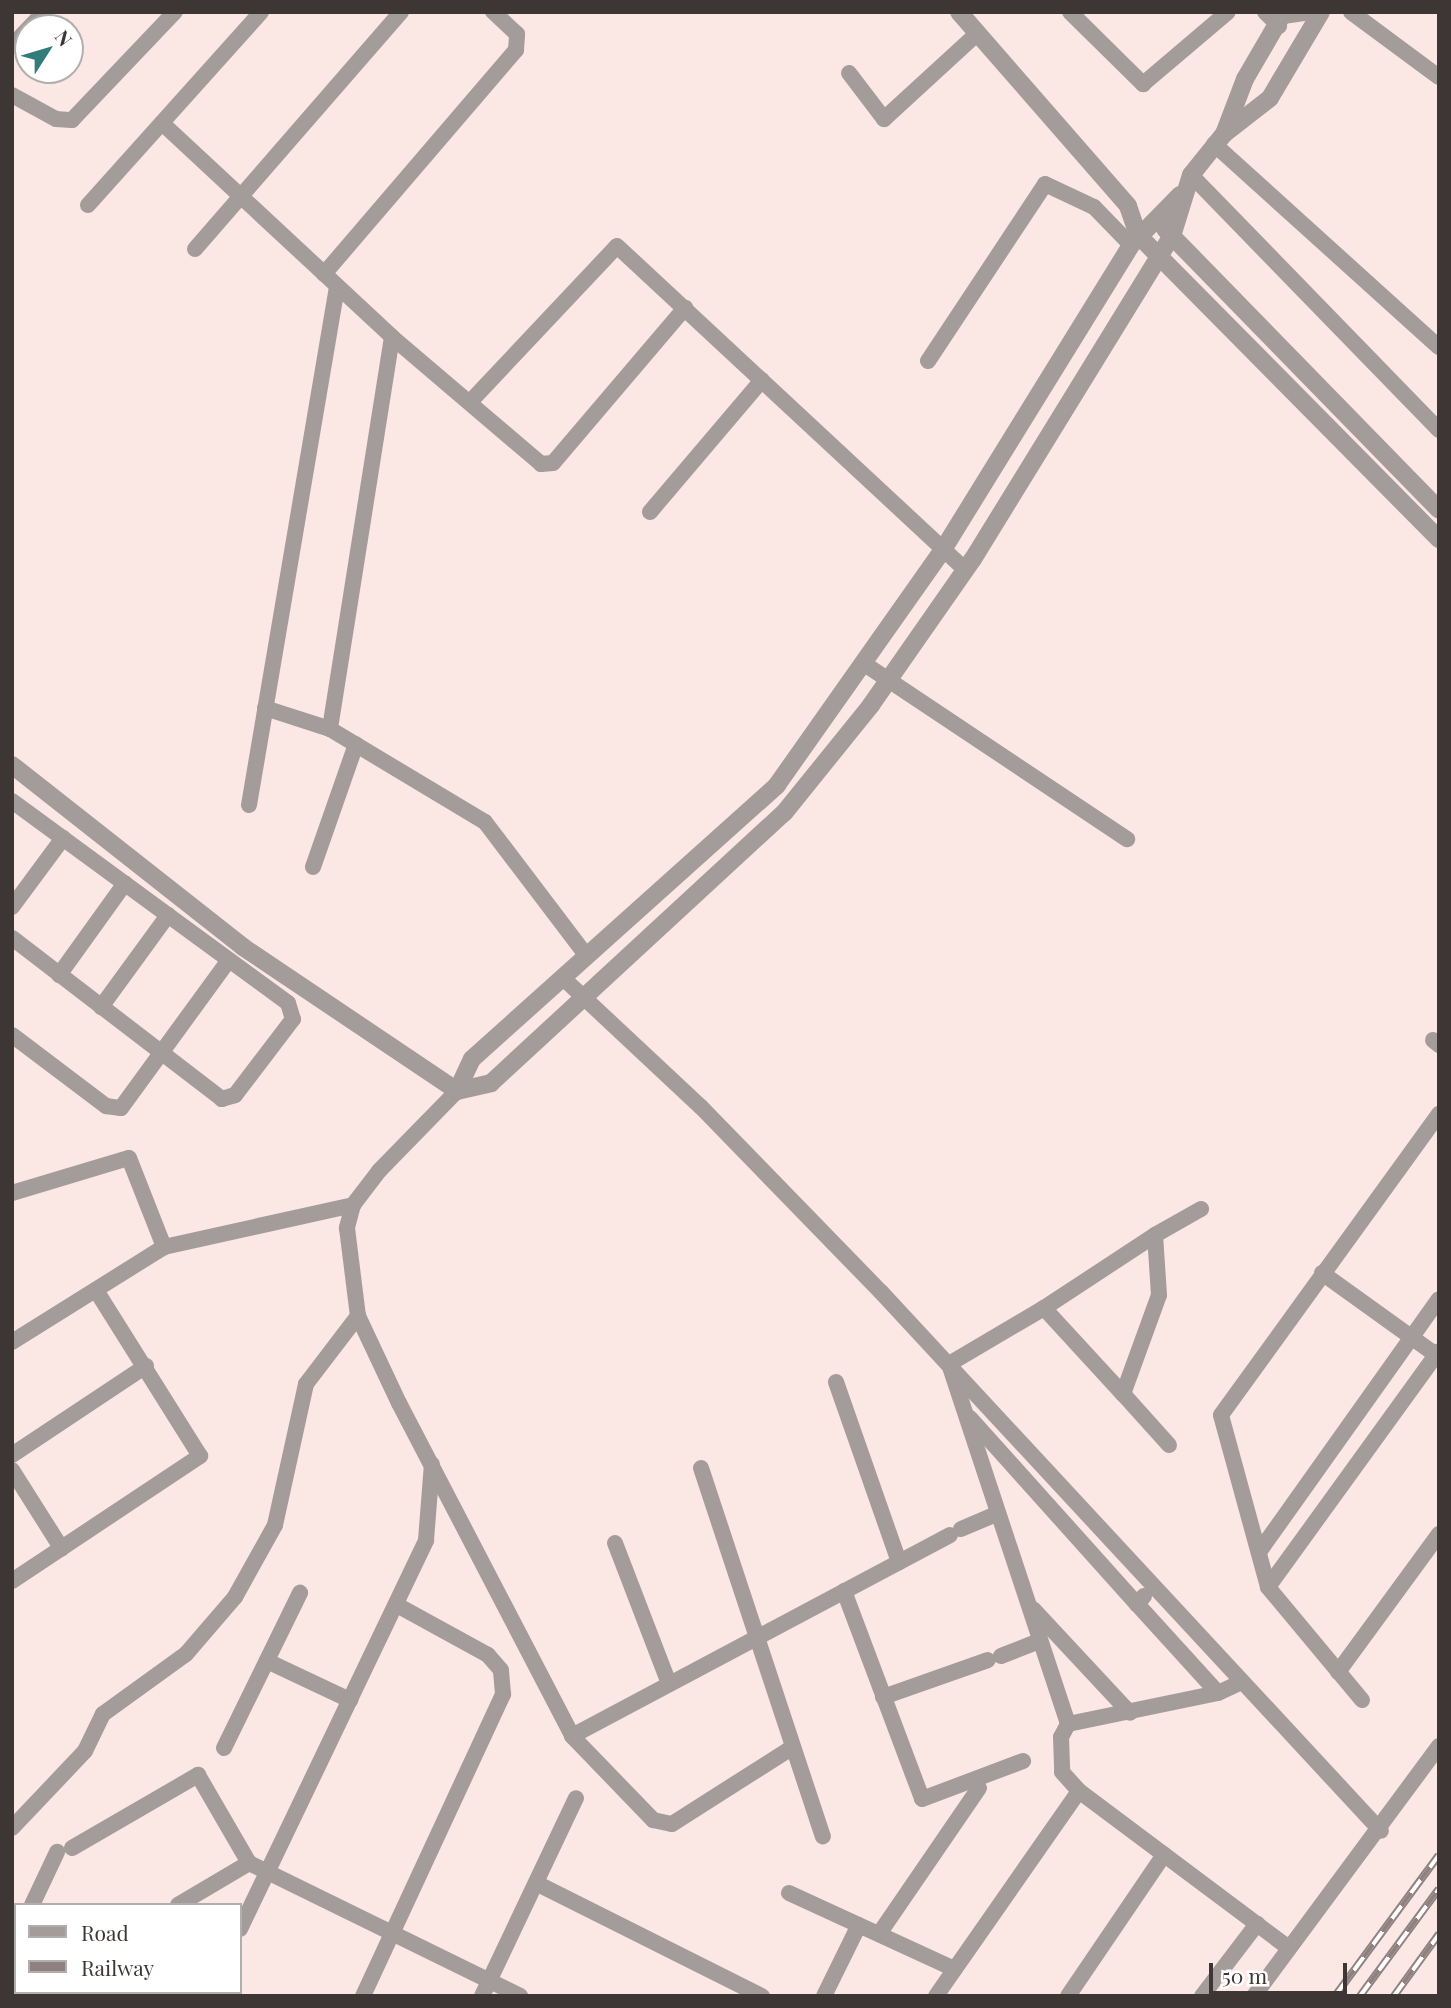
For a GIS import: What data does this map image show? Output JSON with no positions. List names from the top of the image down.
{
  "legend": ["Road", "Railway"],
  "scale_bar": "50 m",
  "north": "top right"
}
